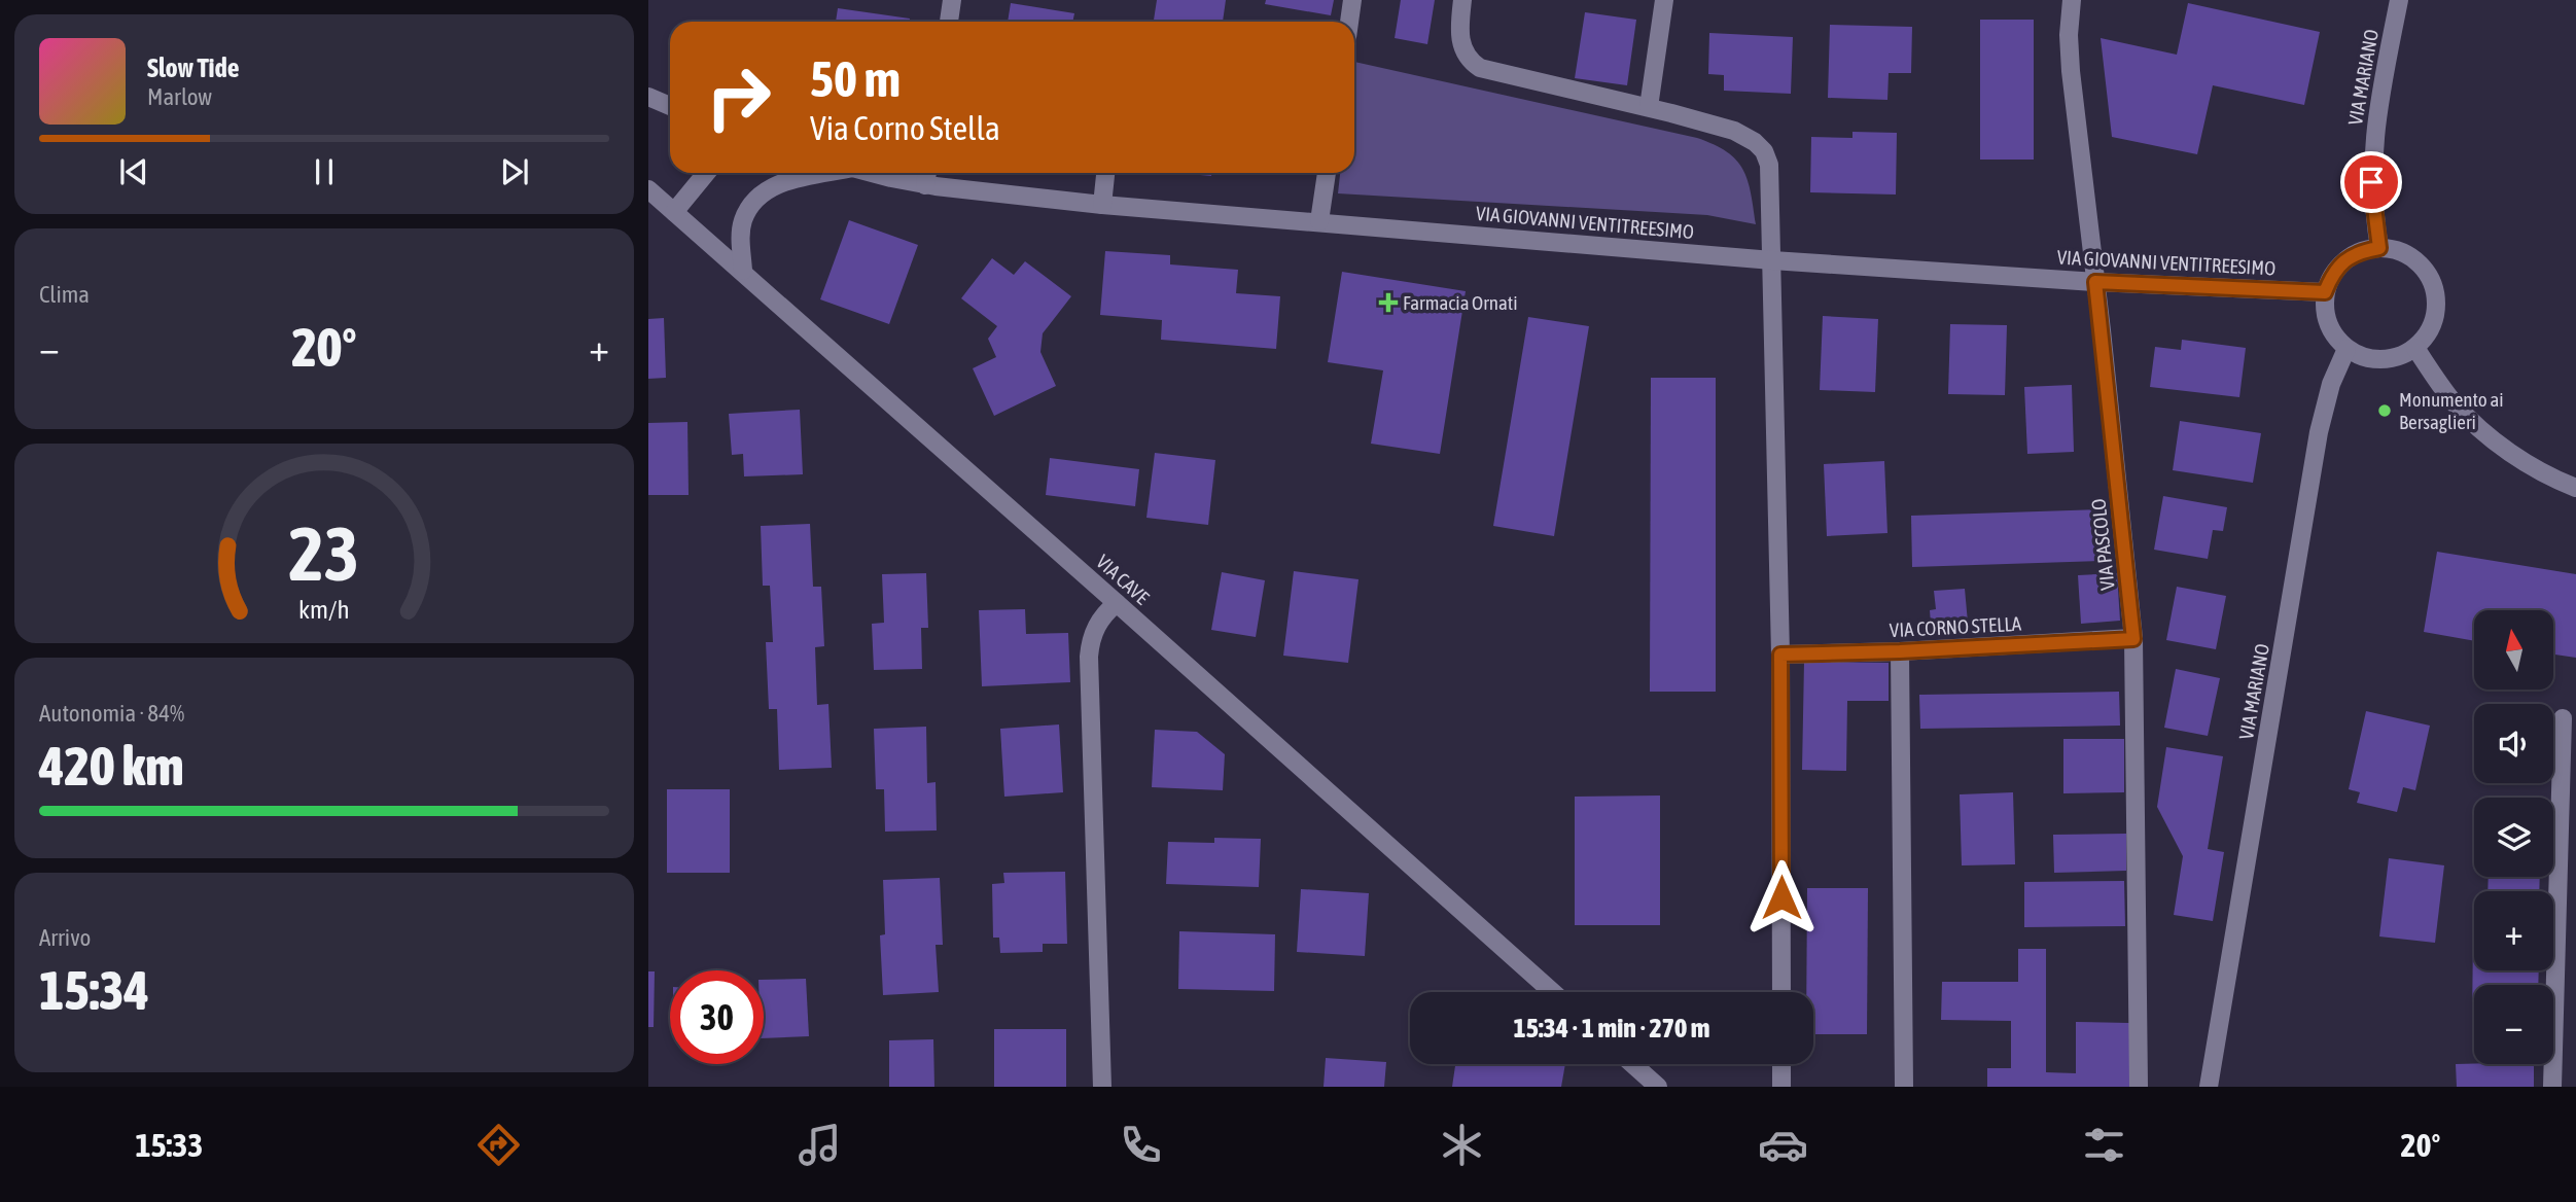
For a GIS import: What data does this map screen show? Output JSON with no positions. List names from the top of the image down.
{
  "streets": {
    "street": [
      "VIA MARIANO",
      "VIA GIOVANNI VENTITREESIMO",
      "VIA PASCOLO",
      "VIA CAVE",
      "VIA CORNO STELLA"
    ]
  },
  "crossings": [
    ["VIA MARIANO", "VIA GIOVANNI VENTITREESIMO"],
    ["VIA GIOVANNI VENTITREESIMO", "VIA PASCOLO"],
    ["VIA PASCOLO", "VIA CORNO STELLA"]
  ],
  "places": {
    "health": ["Farmacia Ornati"],
    "other": ["Monumento ai Bersaglieri"]
  },
  "north": "top",
  "page": {
    "turn": ["50 m", "Via Corno Stella"],
    "song": ["Slow Tide", "Marlow"],
    "tile": [
      "Clima",
      ["Autonomia · 84%", "420 km"],
      ["Arrivo", "15:34"]
    ],
    "heat": ["−", "20°", "+"],
    "map_buttons": ["+", "−"],
    "limit": "30",
    "trip": "15:34 · 1 min · 270 m",
    "tabs": ["15:33", "20°"],
    "gauge": ["23", "km/h"]
  }
}
